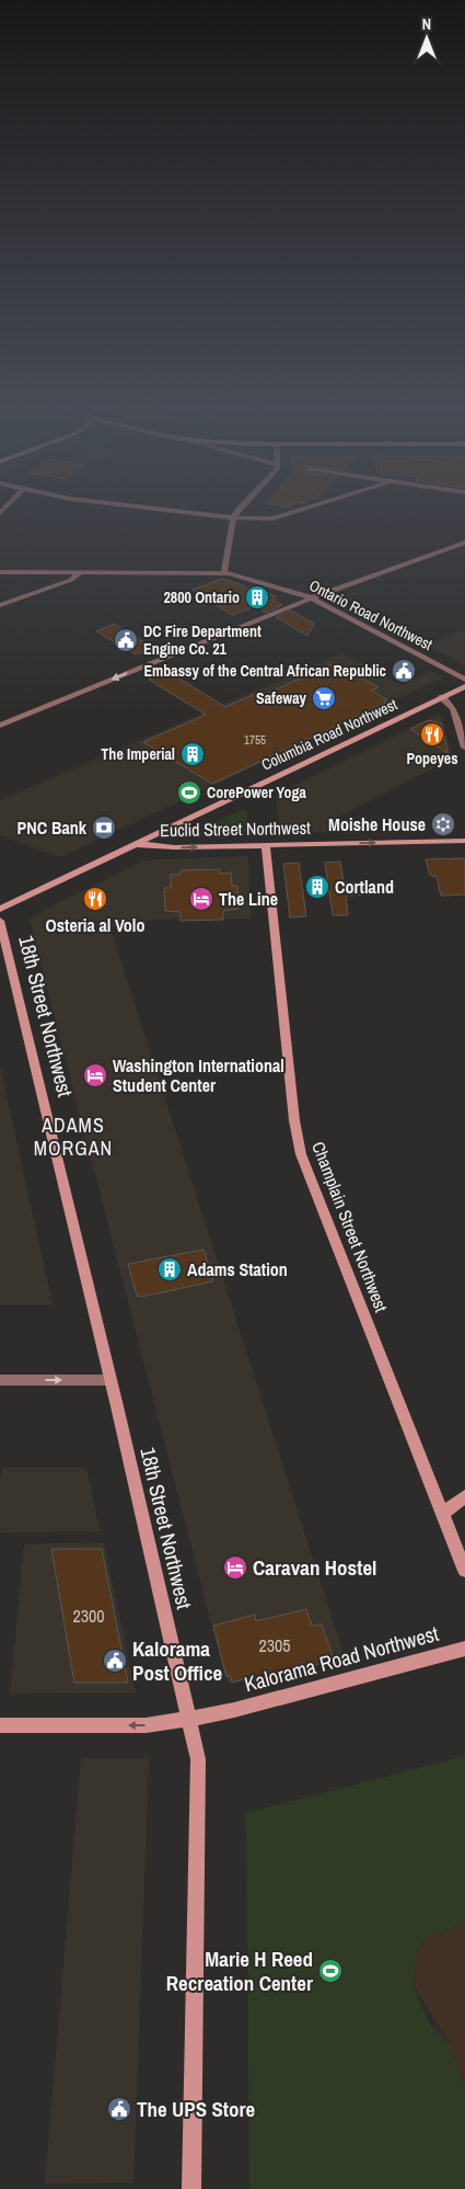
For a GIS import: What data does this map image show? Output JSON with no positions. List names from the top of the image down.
{
  "streets": {
    "street": [
      "Ontario Road Northwest",
      "Columbia Road Northwest",
      "Euclid Street Northwest",
      "18th Street Northwest",
      "Champlain Street Northwest",
      "Kalorama Road Northwest"
    ]
  },
  "crossings": [
    ["Columbia Road Northwest", "Euclid Street Northwest"],
    ["Euclid Street Northwest", "Champlain Street Northwest"],
    ["18th Street Northwest", "Kalorama Road Northwest"]
  ],
  "one_way": ["Euclid Street Northwest", "Kalorama Road Northwest"],
  "districts": ["ADAMS MORGAN"],
  "places": {
    "building": [
      "2800 Ontario",
      "The Imperial",
      "Cortland",
      "Adams Station"
    ],
    "public building": [
      "DC Fire Department Engine Co. 21",
      "Embassy of the Central African Republic",
      "Kalorama Post Office",
      "The UPS Store"
    ],
    "supermarket": ["Safeway"],
    "restaurant": ["Popeyes", "Osteria al Volo"],
    "sports": ["CorePower Yoga", "Marie H Reed Recreation Center"],
    "synagogue": ["Moishe House"],
    "bank": ["PNC Bank"],
    "hotel": ["The Line", "Washington International Student Center", "Caravan Hostel"]
  },
  "house_numbers": ["1755", "2300", "2305"],
  "north": "top"
}
